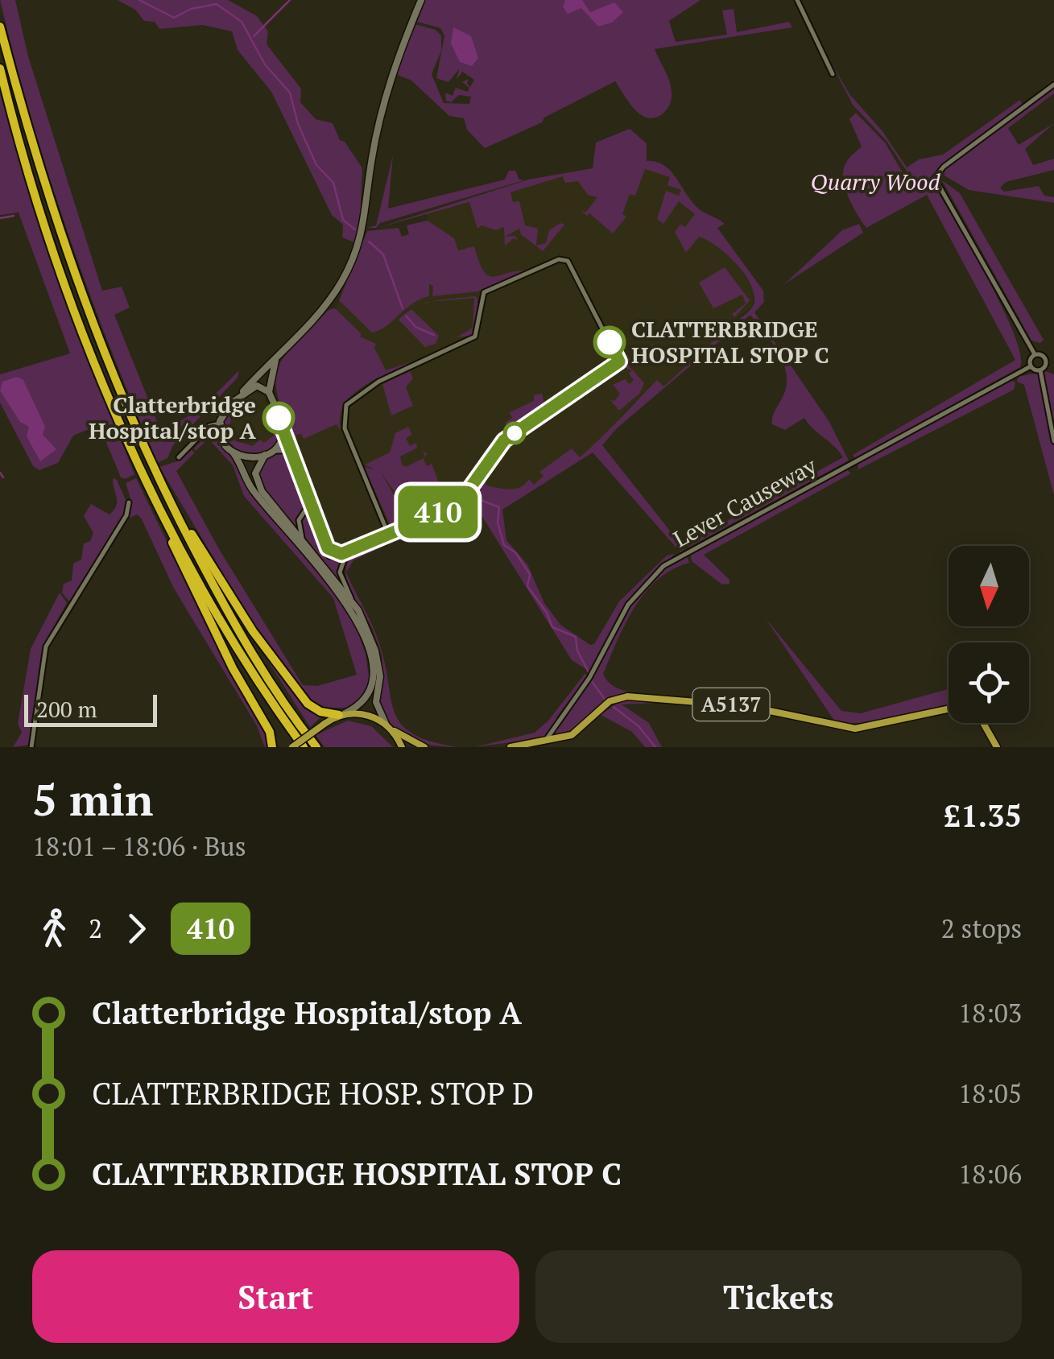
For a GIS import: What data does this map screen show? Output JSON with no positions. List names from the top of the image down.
{
  "streets": {
    "main road": ["A5137"],
    "street": ["Lever Causeway"]
  },
  "crossings": [
    ["Lever Causeway", "A5137"]
  ],
  "parks": ["Quarry Wood"],
  "places": ["CLATTERBRIDGE HOSPITAL STOP C", "Clatterbridge Hospital/stop A"],
  "lines": ["bus line 410"],
  "scale_bar": "200 m",
  "north": "bottom",
  "page": {
    "on_map": "410",
    "scale": "200 m",
    "heading": ["5 min", "18:01 – 18:06 · Bus", "£1.35"],
    "legs": ["2", "410", "2 stops"],
    "list": [
      {
        "name": "Clatterbridge Hospital/stop A",
        "value": "18:03"
      },
      {
        "name": "CLATTERBRIDGE HOSP. STOP D",
        "value": "18:05"
      },
      {
        "name": "CLATTERBRIDGE HOSPITAL STOP C",
        "value": "18:06"
      }
    ],
    "buttons": ["Start", "Tickets"]
  }
}
